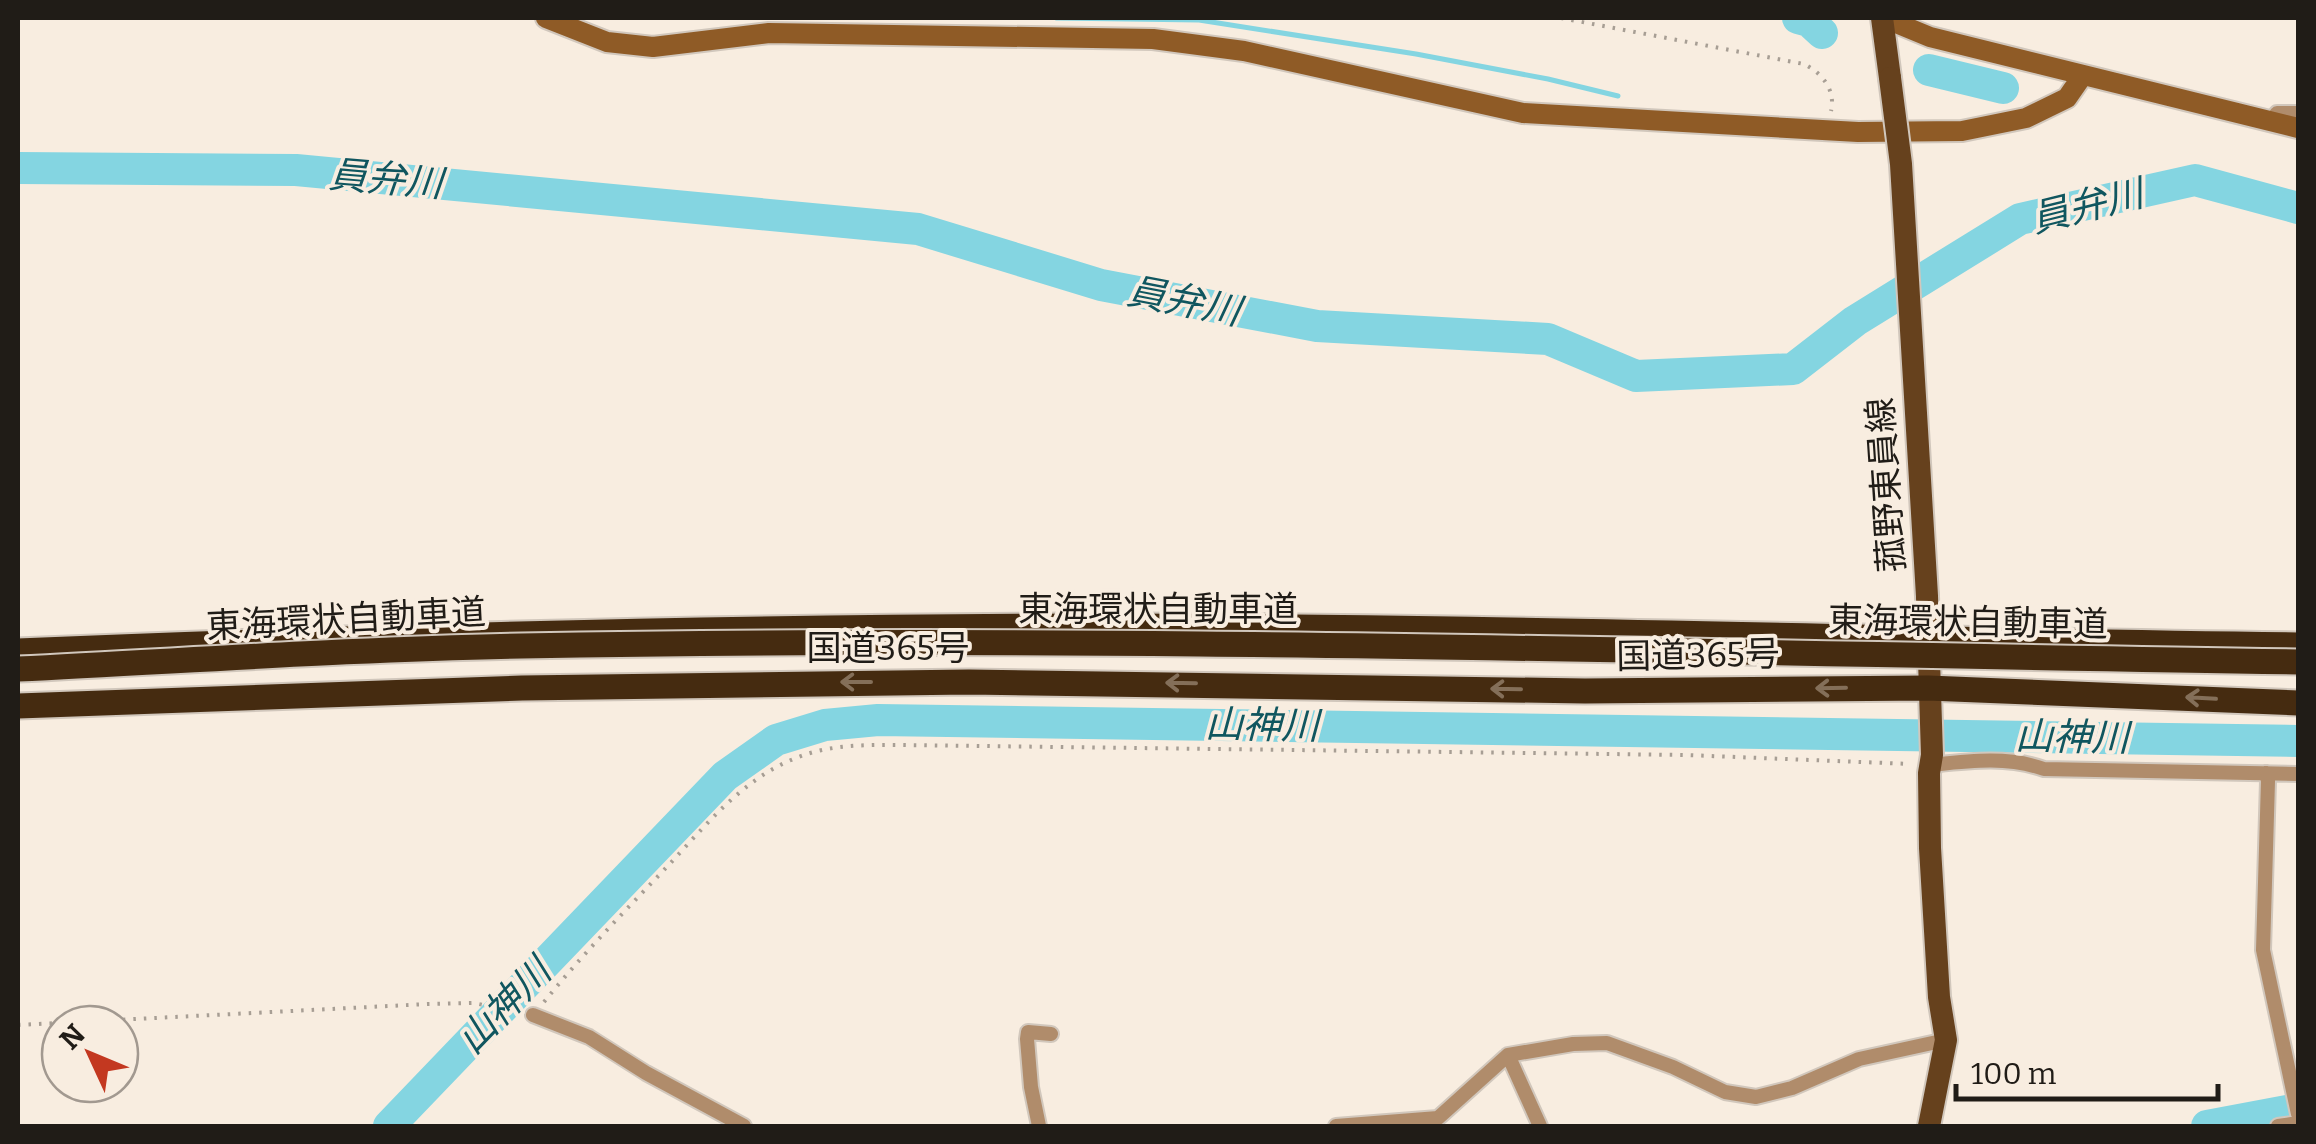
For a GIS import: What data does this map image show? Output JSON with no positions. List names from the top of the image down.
{
  "streets": {
    "highway": ["東海環状自動車道", "国道365号"],
    "main road": ["菰野東員線"]
  },
  "crossings": [
    ["菰野東員線", "国道365号"]
  ],
  "water": ["員弁川", "山神川"],
  "scale_bar": "100 m",
  "north": "top left"
}
